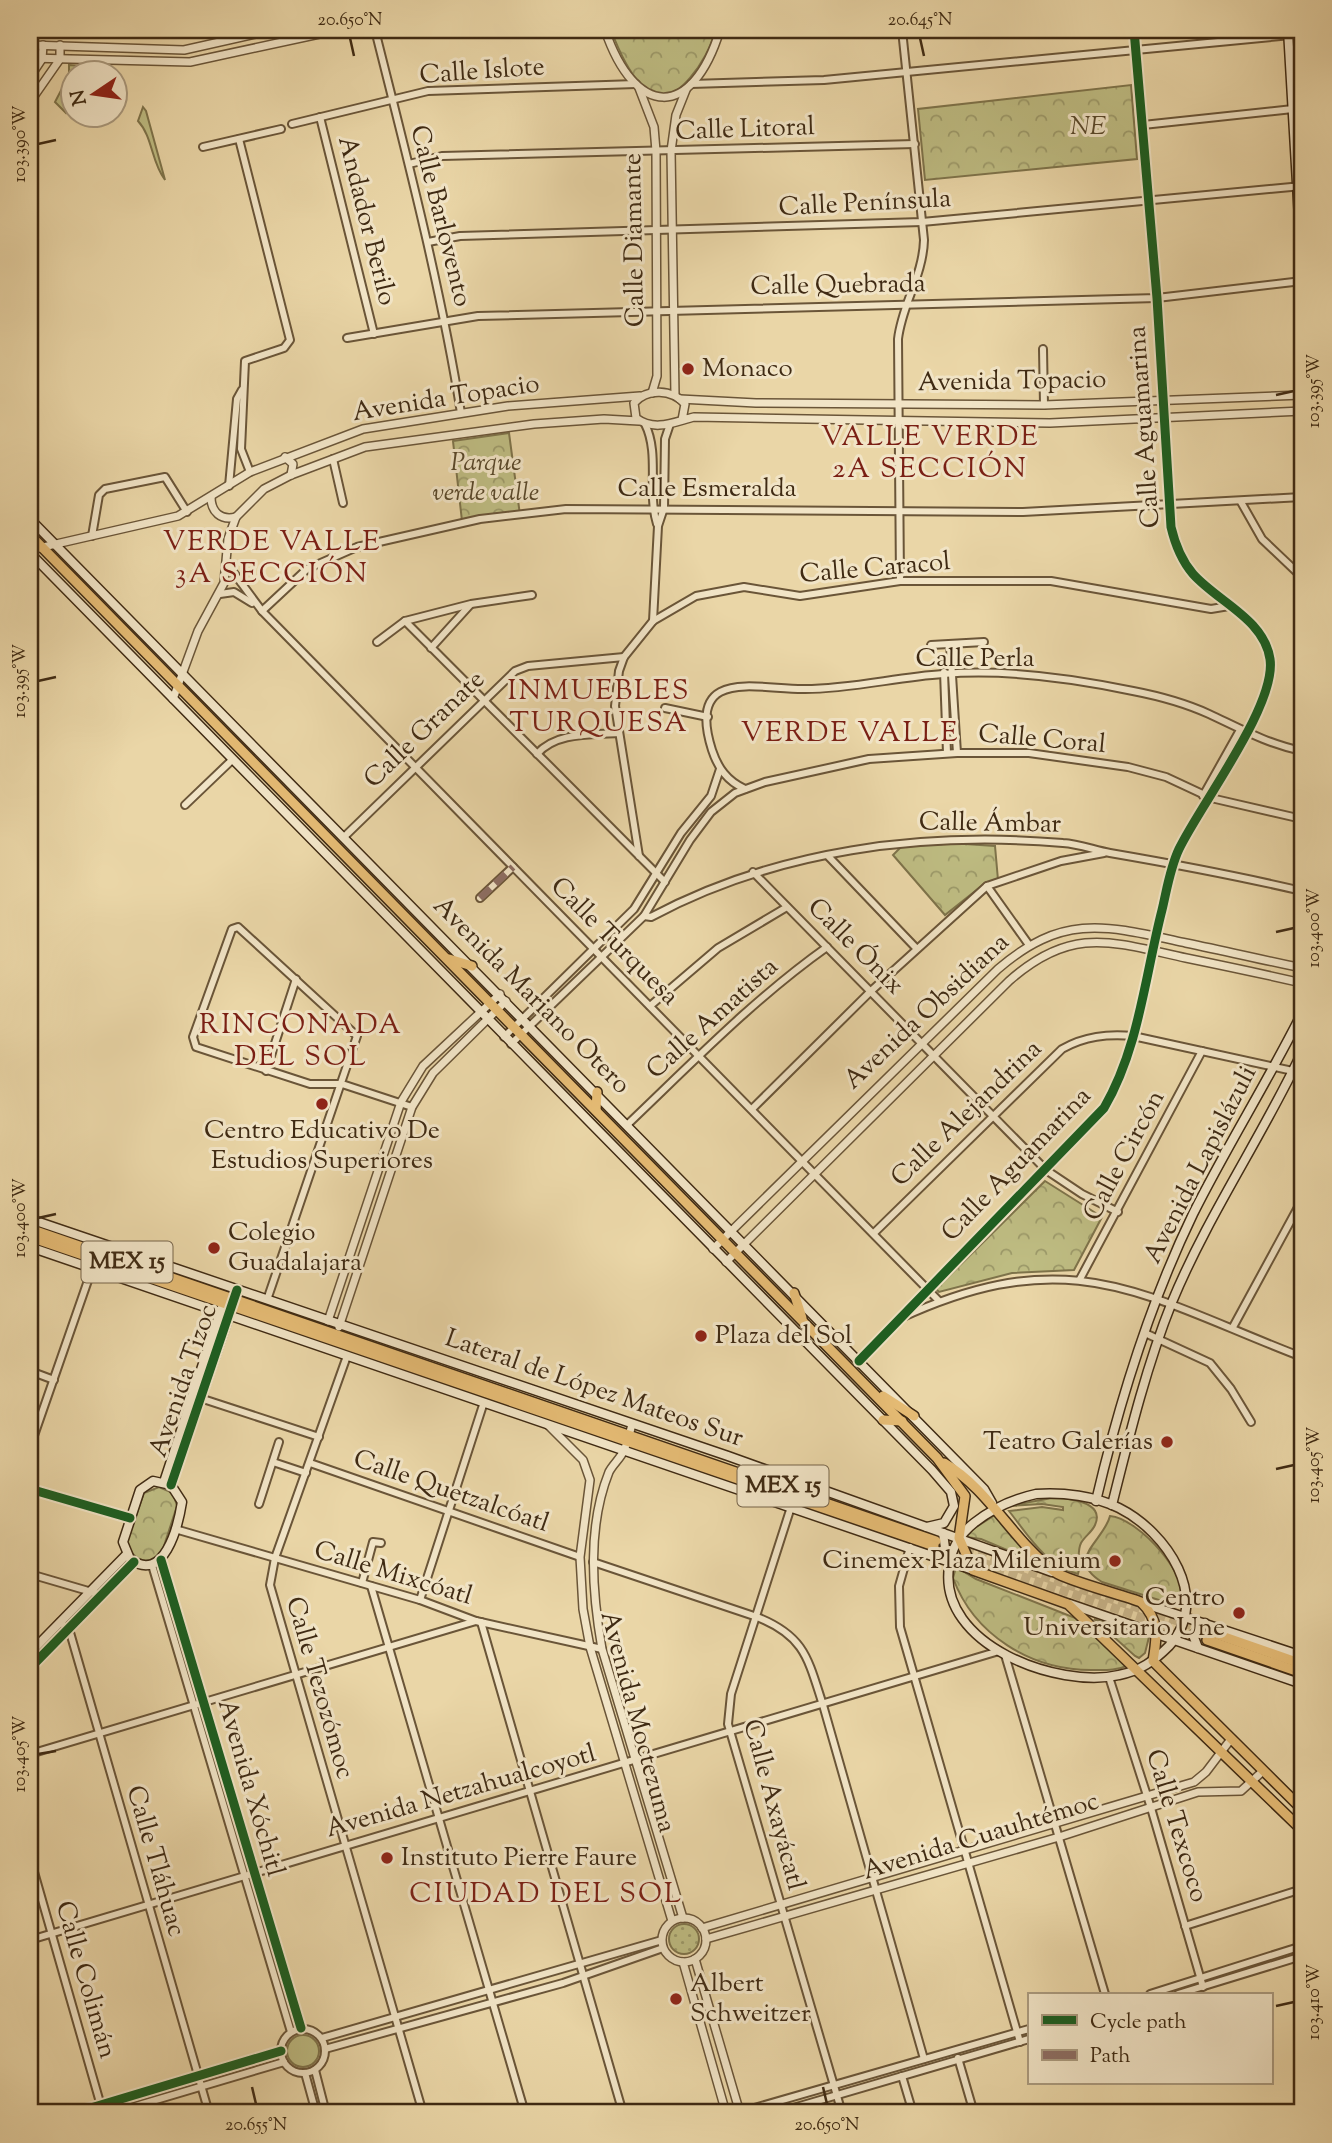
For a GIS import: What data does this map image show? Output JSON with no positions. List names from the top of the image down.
{
  "streets": {
    "main road": [
      "Avenida Mariano Otero",
      "Avenida Lapislázuli",
      "MEX 15",
      "Avenida Tizoc",
      "Lateral de López Mateos Sur"
    ],
    "street": [
      "Calle Islote",
      "Calle Litoral",
      "Calle Península",
      "Calle Barlovento",
      "Andador Berilo",
      "Calle Diamante",
      "Calle Quebrada",
      "Avenida Topacio",
      "Calle Aguamarina",
      "Calle Esmeralda",
      "Calle Caracol",
      "Calle Perla",
      "Calle Granate",
      "Calle Coral",
      "Calle Ámbar",
      "Calle Turquesa",
      "Calle Ónix",
      "Avenida Obsidiana",
      "Calle Amatista",
      "Calle Alejandrina",
      "Calle Circón",
      "Calle Quetzalcóatl",
      "Calle Mixcóatl",
      "Calle Tezozómoc",
      "Avenida Moctezuma",
      "Avenida Xóchitl",
      "Avenida Netzahualcoyotl",
      "Calle Axayácatl",
      "Calle Texcoco",
      "Avenida Cuauhtémoc",
      "Calle Tláhuac",
      "Calle Colimán"
    ]
  },
  "crossings": [
    ["Calle Islote", "Calle Barlovento"],
    ["Calle Islote", "Andador Berilo"],
    ["Calle Islote", "Calle Diamante"],
    ["Calle Litoral", "Calle Barlovento"],
    ["Calle Litoral", "Calle Diamante"],
    ["Calle Península", "Calle Barlovento"],
    ["Calle Península", "Calle Diamante"],
    ["Calle Península", "Calle Aguamarina"],
    ["Calle Barlovento", "Calle Quebrada"],
    ["Calle Barlovento", "Avenida Topacio"],
    ["Andador Berilo", "Calle Quebrada"],
    ["Calle Diamante", "Calle Quebrada"],
    ["Calle Diamante", "Avenida Topacio"],
    ["Calle Quebrada", "Calle Aguamarina"],
    ["Avenida Topacio", "Calle Aguamarina"],
    ["Avenida Topacio", "Avenida Mariano Otero"],
    ["Calle Aguamarina", "Calle Esmeralda"],
    ["Calle Aguamarina", "Calle Caracol"],
    ["Calle Aguamarina", "Calle Perla"],
    ["Calle Aguamarina", "Calle Coral"],
    ["Calle Aguamarina", "Calle Ámbar"],
    ["Calle Aguamarina", "Calle Turquesa"],
    ["Calle Aguamarina", "Calle Ónix"],
    ["Calle Aguamarina", "Avenida Mariano Otero"],
    ["Calle Aguamarina", "Avenida Obsidiana"],
    ["Calle Aguamarina", "Calle Alejandrina"],
    ["Calle Esmeralda", "Calle Turquesa"],
    ["Calle Caracol", "Calle Granate"],
    ["Calle Granate", "Calle Turquesa"],
    ["Calle Granate", "Avenida Mariano Otero"],
    ["Calle Coral", "Calle Ámbar"],
    ["Calle Coral", "Calle Turquesa"],
    ["Calle Coral", "Avenida Mariano Otero"],
    ["Calle Ámbar", "Calle Ónix"],
    ["Calle Turquesa", "Avenida Obsidiana"],
    ["Calle Turquesa", "Calle Amatista"],
    ["Calle Turquesa", "Calle Alejandrina"],
    ["Calle Ónix", "Avenida Obsidiana"],
    ["Calle Ónix", "Calle Amatista"],
    ["Calle Ónix", "Calle Alejandrina"],
    ["Calle Ónix", "Calle Circón"],
    ["Avenida Mariano Otero", "Avenida Obsidiana"],
    ["Avenida Mariano Otero", "Calle Amatista"],
    ["Avenida Mariano Otero", "Lateral de López Mateos Sur"],
    ["Calle Alejandrina", "Calle Circón"],
    ["Calle Alejandrina", "Avenida Lapislázuli"],
    ["MEX 15", "Avenida Tizoc"],
    ["MEX 15", "Lateral de López Mateos Sur"],
    ["MEX 15", "Avenida Moctezuma"],
    ["Avenida Tizoc", "Lateral de López Mateos Sur"],
    ["Lateral de López Mateos Sur", "Calle Tezozómoc"],
    ["Lateral de López Mateos Sur", "Avenida Moctezuma"],
    ["Lateral de López Mateos Sur", "Calle Axayácatl"],
    ["Calle Quetzalcóatl", "Calle Tezozómoc"],
    ["Calle Quetzalcóatl", "Avenida Moctezuma"],
    ["Calle Mixcóatl", "Calle Tezozómoc"],
    ["Calle Mixcóatl", "Avenida Moctezuma"],
    ["Calle Tezozómoc", "Avenida Netzahualcoyotl"],
    ["Avenida Moctezuma", "Avenida Netzahualcoyotl"],
    ["Avenida Moctezuma", "Avenida Cuauhtémoc"],
    ["Avenida Xóchitl", "Avenida Netzahualcoyotl"],
    ["Avenida Netzahualcoyotl", "Calle Axayácatl"],
    ["Avenida Netzahualcoyotl", "Calle Tláhuac"],
    ["Avenida Netzahualcoyotl", "Calle Colimán"],
    ["Calle Axayácatl", "Avenida Cuauhtémoc"],
    ["Calle Texcoco", "Avenida Cuauhtémoc"]
  ],
  "districts": [
    "VALLE VERDE 2A SECCIÓN",
    "VERDE VALLE 3A SECCIÓN",
    "INMUEBLES TURQUESA",
    "VERDE VALLE",
    "RINCONADA DEL SOL",
    "CIUDAD DEL SOL"
  ],
  "parks": ["NE", "Parque verde valle"],
  "places": [
    "Monaco",
    "Centro Educativo De Estudios Superiores",
    "Colegio Guadalajara",
    "Plaza del Sol",
    "Teatro Galerías",
    "Cinemex Plaza Milenium",
    "Centro Universitario Une",
    "Instituto Pierre Faure",
    "Albert Schweitzer"
  ],
  "legend": ["Cycle path", "Path"],
  "north": "left",
  "coordinates": [
    "20.650°N",
    "20.645°N",
    "103.390°W",
    "103.395°W",
    "103.400°W",
    "103.405°W",
    "103.410°W",
    "20.655°N"
  ]
}
